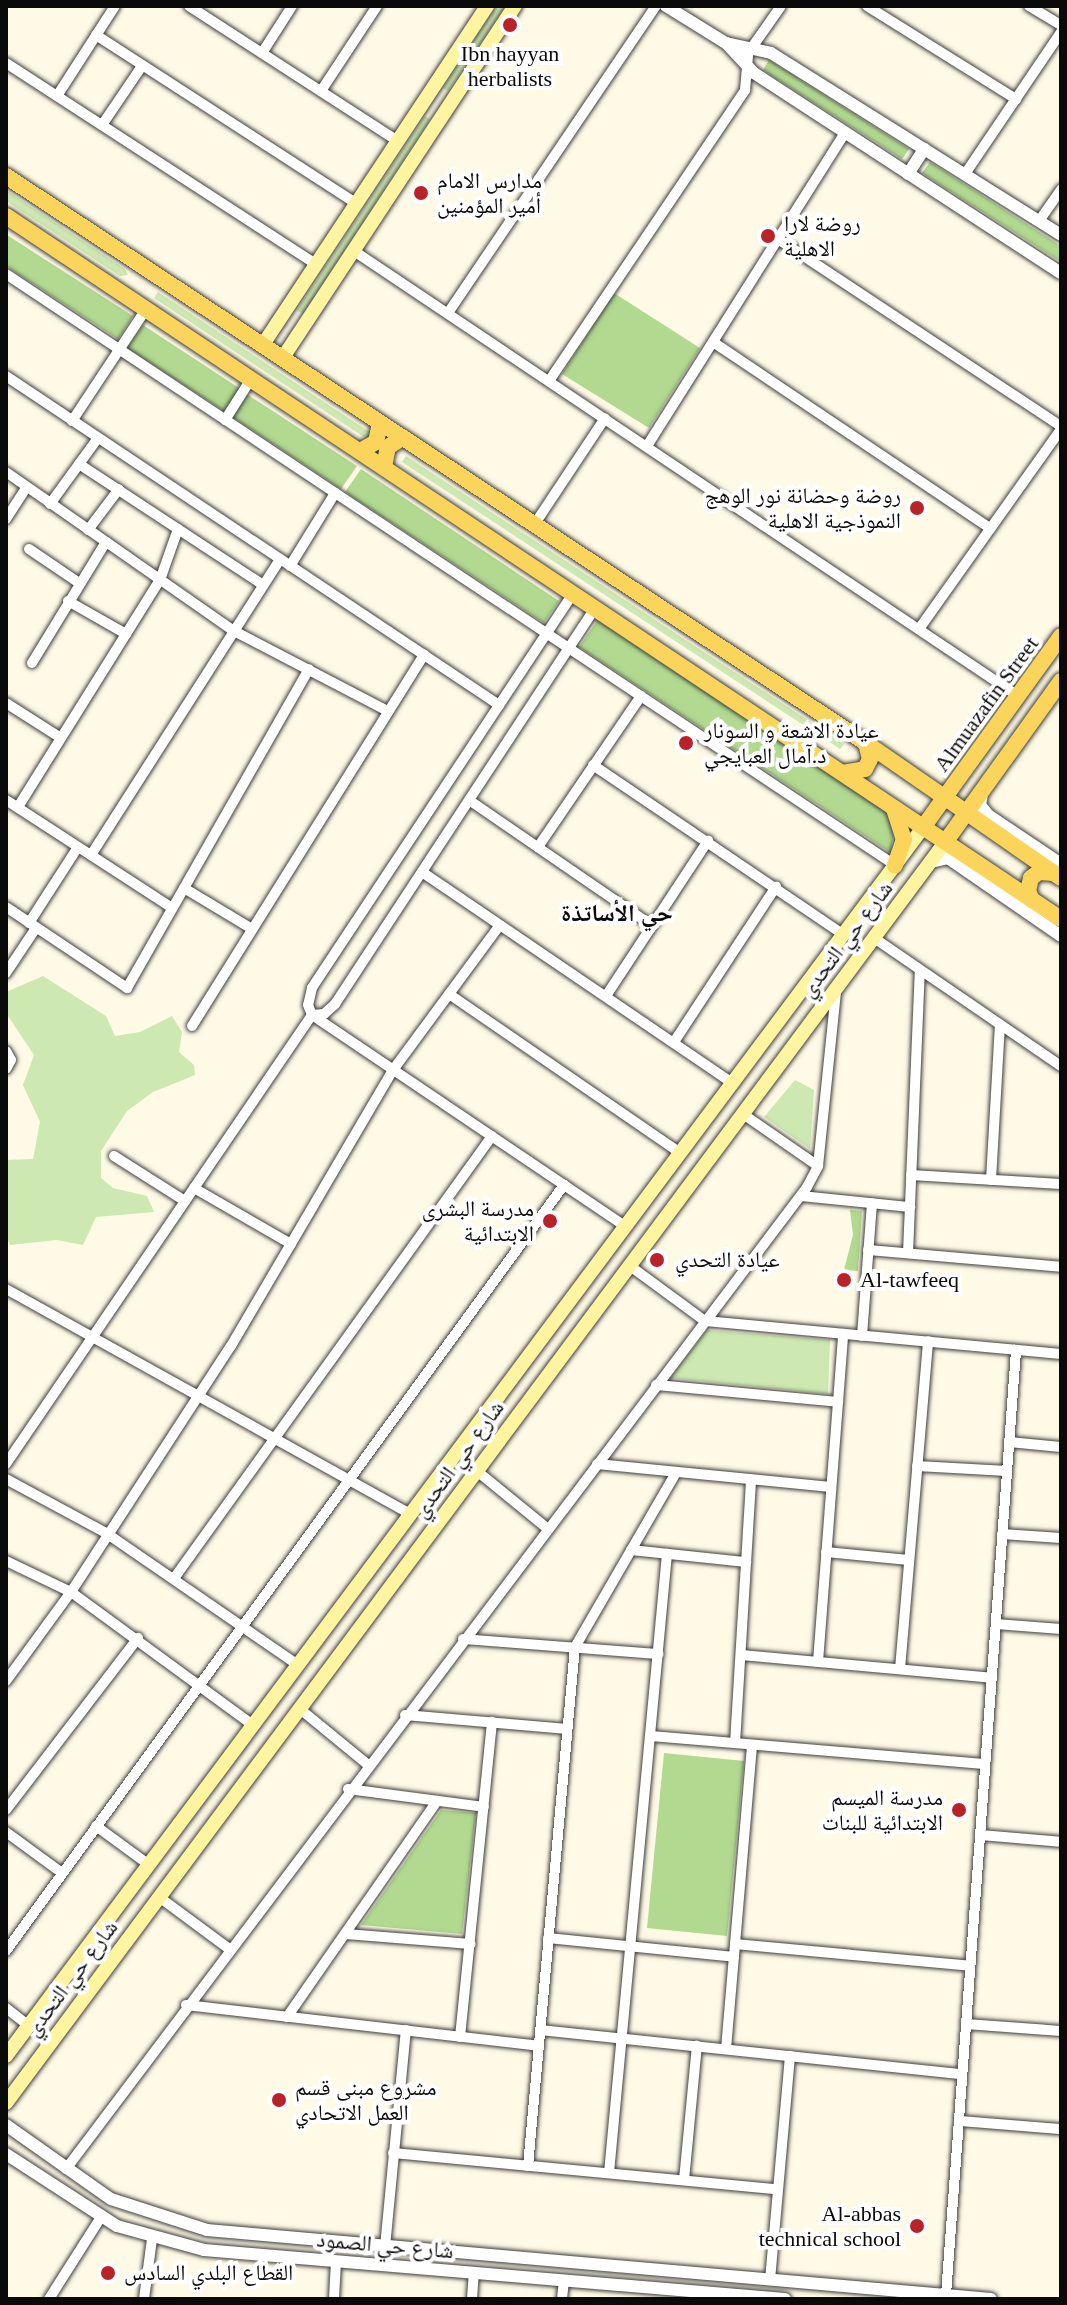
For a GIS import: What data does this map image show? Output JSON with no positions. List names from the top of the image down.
{
  "streets": {
    "main road": ["Almuazafin Street", "شارع حي التحدي"],
    "street": ["شارع حي الصمود"]
  },
  "crossings": [
    ["Almuazafin Street", "شارع حي التحدي"]
  ],
  "districts": ["حي الأساتذة"],
  "places": [
    "Ibn hayyan herbalists",
    "مدارس الامام أمير المؤمنين",
    "روضة لارا الاهلية",
    "روضة وحضانة نور الوهج النموذجية الاهلية",
    "عيادة الاشعة و السونار د.آمال العبايجي",
    "مدرسة البشرى الابتدائية",
    "عيادة التحدي",
    "Al-tawfeeq",
    "مدرسة الميسم الابتدائية للبنات",
    "مشروع مبنى قسم العمل الاتحادي",
    "Al-abbas technical school",
    "القطاع البلدي السادس"
  ]
}
